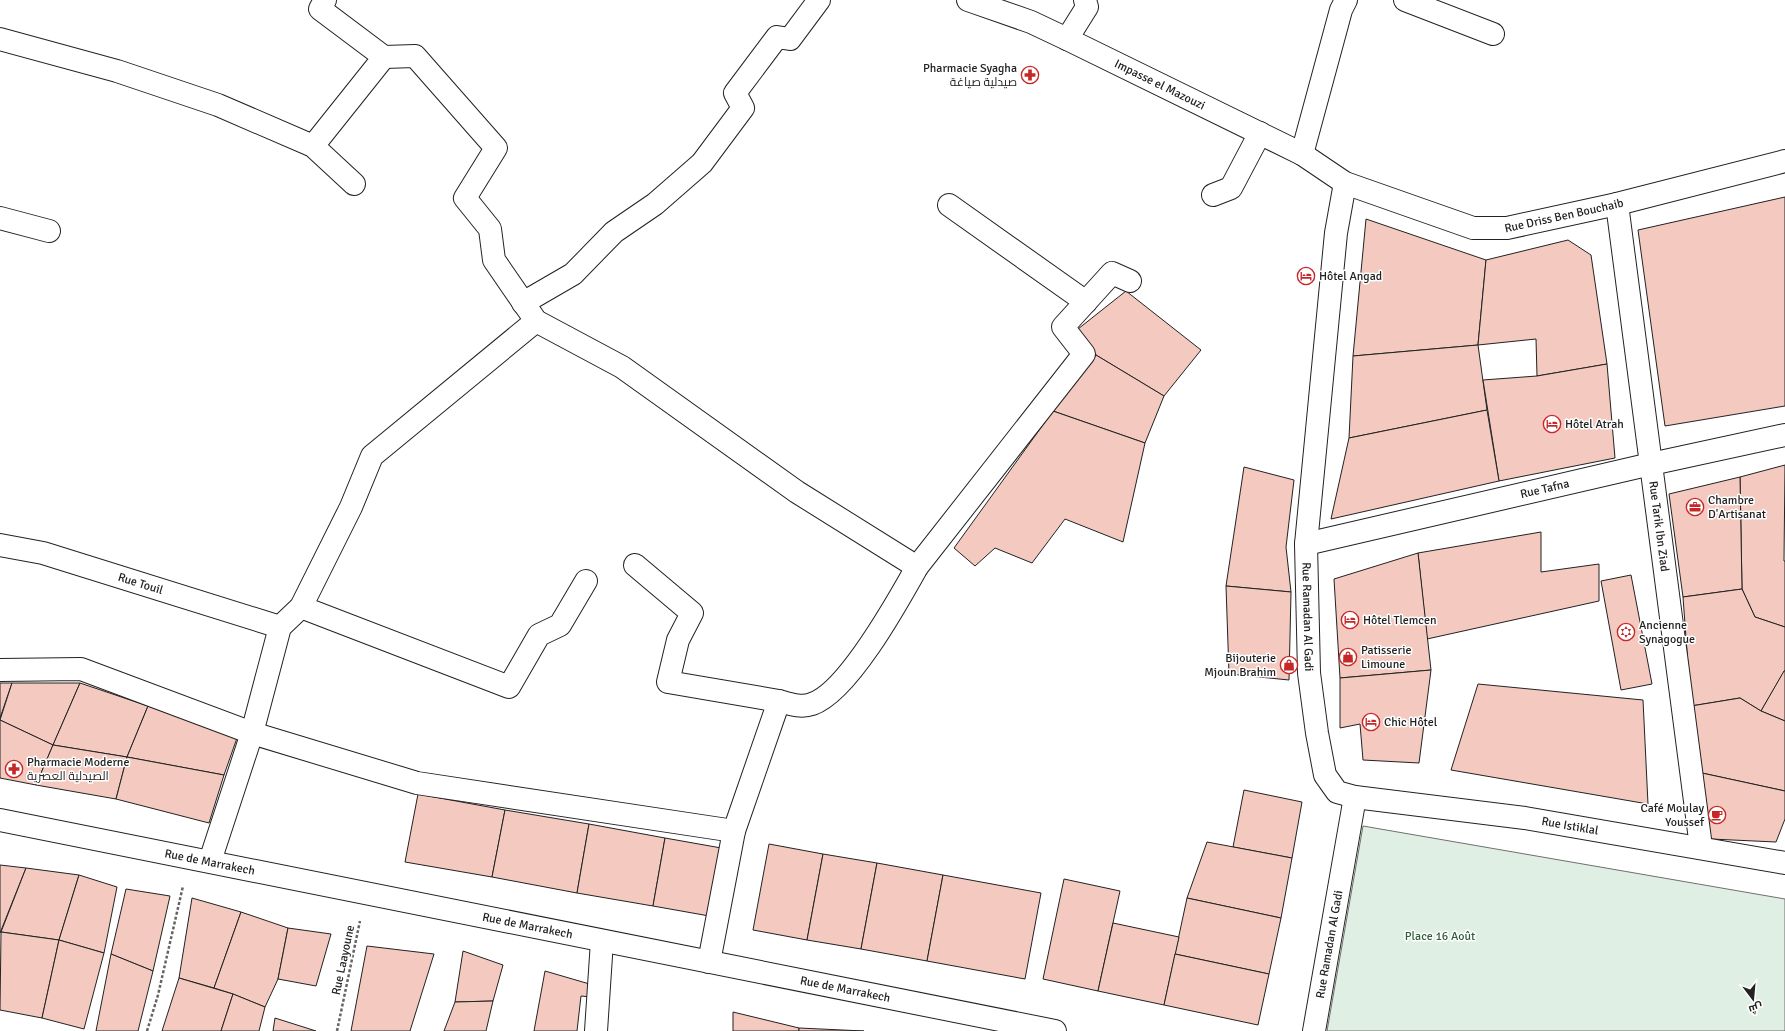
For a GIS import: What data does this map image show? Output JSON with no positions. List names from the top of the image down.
{
  "streets": {
    "street": [
      "Impasse el Mazouzi",
      "Rue Driss Ben Bouchaib",
      "Rue Tafna",
      "Rue Tarik Ibn Ziad",
      "Rue Touil",
      "Rue Ramadan Al Gadi",
      "Rue Istiklal",
      "Rue de Marrakech"
    ],
    "path": ["Rue Laayoune"]
  },
  "crossings": [
    ["Impasse el Mazouzi", "Rue Driss Ben Bouchaib"],
    ["Impasse el Mazouzi", "Rue Ramadan Al Gadi"],
    ["Rue Driss Ben Bouchaib", "Rue Tarik Ibn Ziad"],
    ["Rue Driss Ben Bouchaib", "Rue Ramadan Al Gadi"],
    ["Rue Tafna", "Rue Tarik Ibn Ziad"],
    ["Rue Tafna", "Rue Ramadan Al Gadi"],
    ["Rue Tarik Ibn Ziad", "Rue Istiklal"],
    ["Rue Ramadan Al Gadi", "Rue Istiklal"],
    ["Rue de Marrakech", "Rue Laayoune"]
  ],
  "parks": ["Place 16 Août"],
  "places": {
    "pharmacy": ["Pharmacie Syagha صيدلية صياغة", "Pharmacie Moderne الصيدلية العصرية"],
    "hotel": [
      "Hôtel Angad",
      "Hôtel Atrah",
      "Hôtel Tlemcen",
      "Chic Hôtel"
    ],
    "office": ["Chambre D'Artisanat"],
    "synagogue": ["Ancienne Synagogue"],
    "shop": ["Patisserie Limoune", "Bijouterie Mjoun Brahim"],
    "cafe": ["Café Moulay Youssef"]
  },
  "north": "bottom"
}
